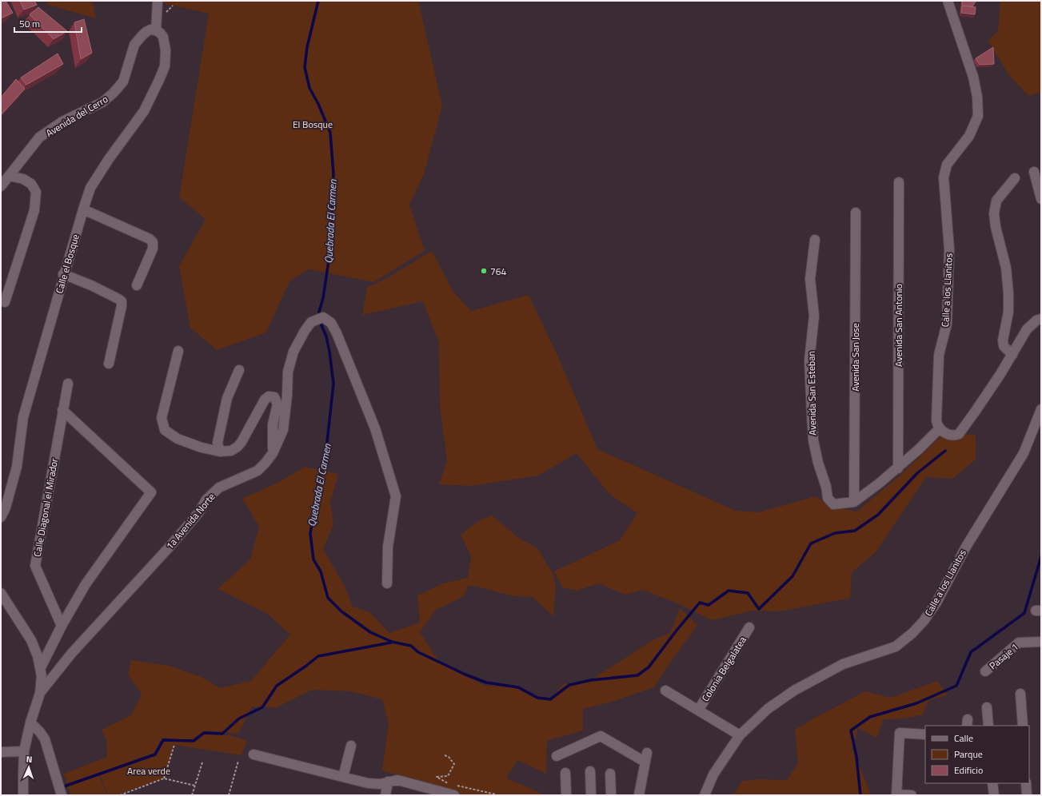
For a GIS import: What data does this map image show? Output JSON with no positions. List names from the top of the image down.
{
  "streets": {
    "street": [
      "Avenida del Cerro",
      "Calle el Bosque",
      "Calle a los Llanitos",
      "Avenida San Antonio",
      "Avenida San Jose",
      "Avenida San Esteban",
      "Calle Diagonal el Mirador",
      "1a Avenida Norte",
      "Pasaje 1",
      "Colonia Belgalatea"
    ]
  },
  "crossings": [
    ["Avenida del Cerro", "Calle el Bosque"],
    ["Calle a los Llanitos", "Colonia Belgalatea"],
    ["Avenida San Jose", "Avenida San Esteban"]
  ],
  "water": ["Quebrada El Carmen"],
  "parks": ["El Bosque", "Area verde"],
  "places": ["764"],
  "legend": ["Calle", "Parque", "Edificio"],
  "scale_bar": "50 m",
  "north": "top"
}
